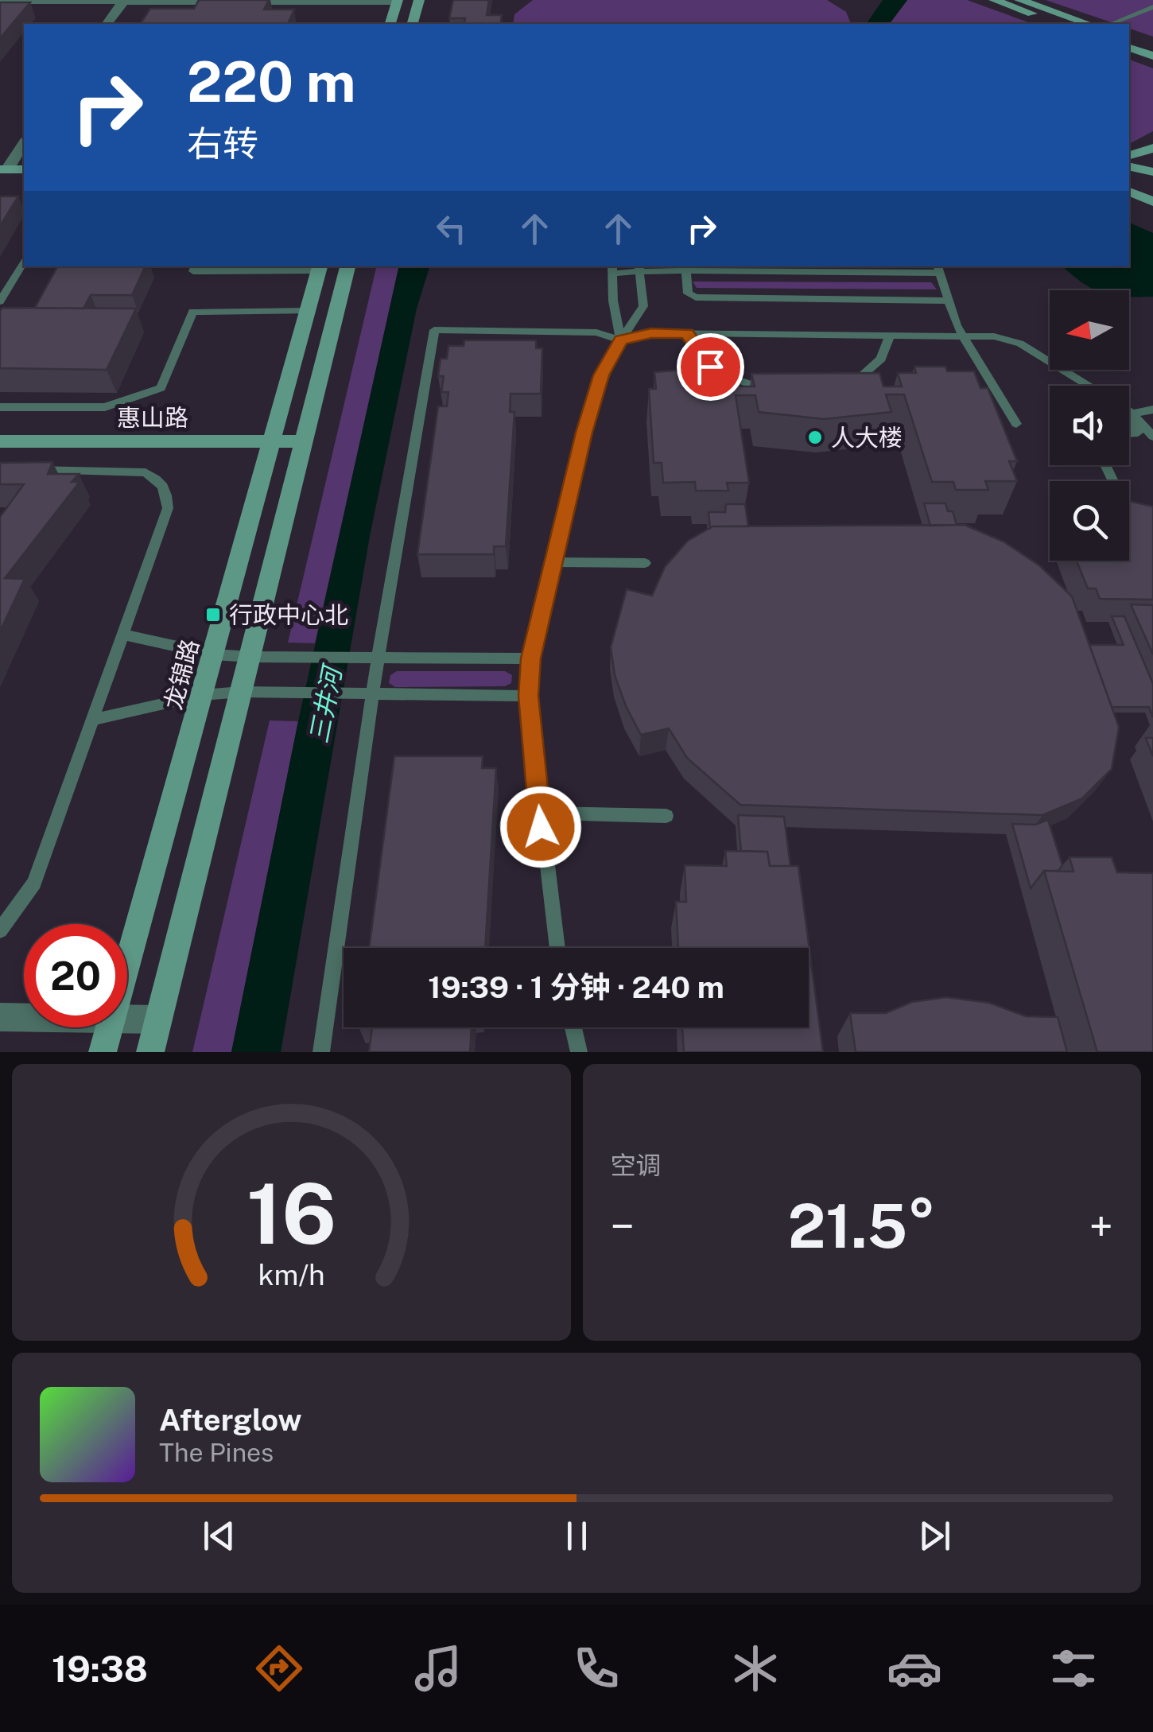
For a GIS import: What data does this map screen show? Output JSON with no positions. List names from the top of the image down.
{
  "streets": {
    "main road": ["惠山路", "龙锦路"]
  },
  "crossings": [
    ["惠山路", "龙锦路"]
  ],
  "water": ["三井河"],
  "places": {
    "other": ["人大楼"],
    "transit": ["行政中心北"]
  },
  "north": "left",
  "page": {
    "turn": ["220 m", "右转"],
    "limit": "20",
    "trip": "19:39 · 1 分钟 · 240 m",
    "tile": "空调",
    "heat": ["−", "21.5°", "+"],
    "song": ["Afterglow", "The Pines"],
    "tabs": "19:38",
    "gauge": ["16", "km/h"]
  }
}
